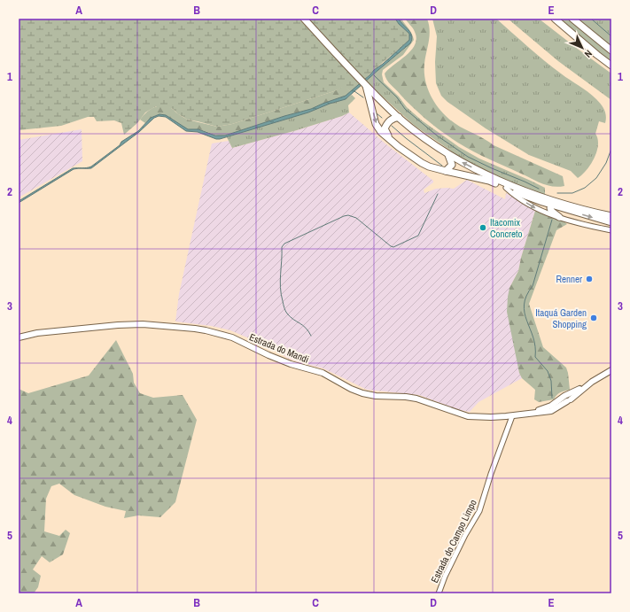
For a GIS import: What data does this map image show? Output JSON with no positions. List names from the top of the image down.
{
  "streets": {
    "main road": ["Estrada do Mandi"],
    "street": ["Estrada do Campo Limpo"]
  },
  "crossings": [
    ["Estrada do Mandi", "Estrada do Campo Limpo"]
  ],
  "places": ["Itacomix Concreto", "Renner", "Itaquá Garden Shopping"],
  "north": "bottom right",
  "grid": {
    "columns": [
      "A",
      "B",
      "C",
      "D",
      "E"
    ],
    "rows": [
      "1",
      "2",
      "3",
      "4",
      "5"
    ]
  }
}
